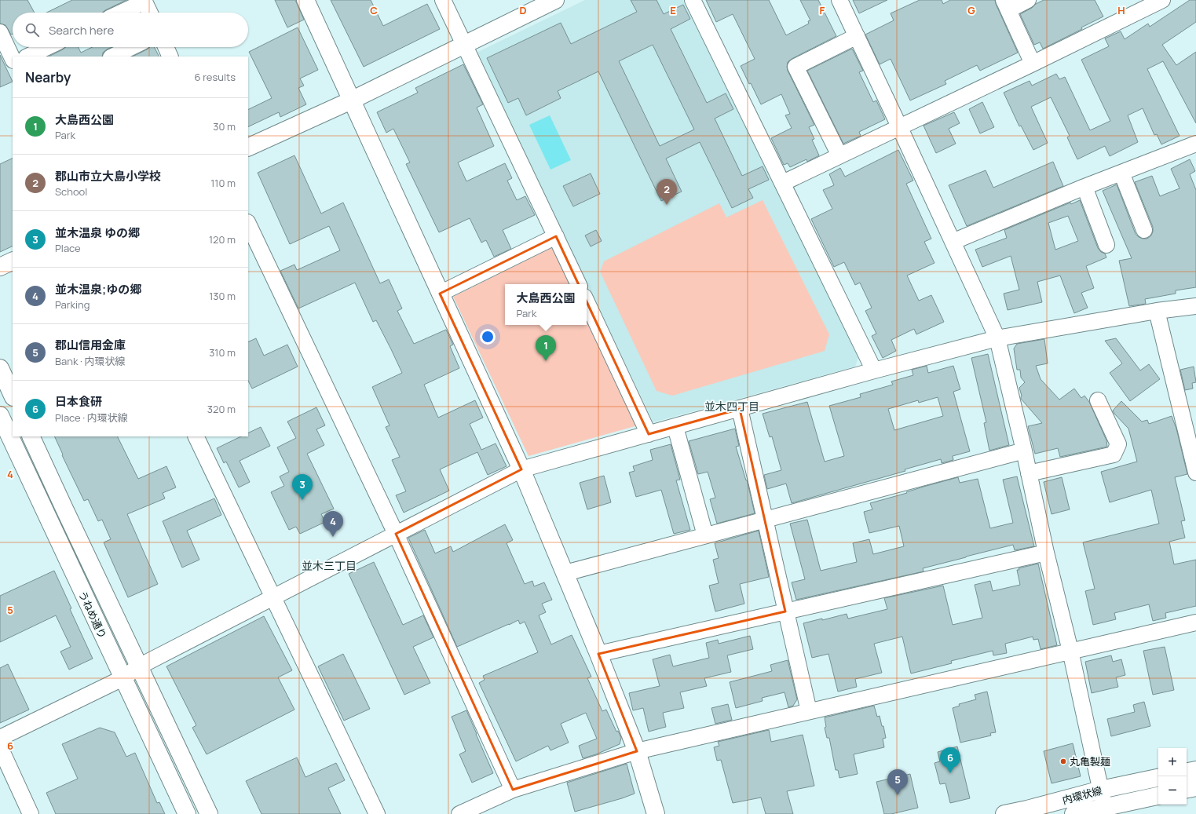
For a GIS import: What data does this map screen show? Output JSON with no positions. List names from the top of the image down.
{
  "streets": {
    "street": ["うねめ通り", "内環状線"]
  },
  "districts": ["並木四丁目", "並木三丁目"],
  "places": ["丸亀製麺"],
  "page": {
    "search": "Search here",
    "heading": ["Nearby", "6 results"],
    "list": [
      {
        "mark": "1",
        "name": "大島西公園",
        "note": "Park",
        "value": "30 m"
      },
      {
        "mark": "2",
        "name": "郡山市立大島小学校",
        "note": "School",
        "value": "110 m"
      },
      {
        "mark": "3",
        "name": "並木温泉 ゆの郷",
        "note": "Place",
        "value": "120 m"
      },
      {
        "mark": "4",
        "name": "並木温泉;ゆの郷",
        "note": "Parking",
        "value": "130 m"
      },
      {
        "mark": "5",
        "name": "郡山信用金庫",
        "note": "Bank · 内環状線",
        "value": "310 m"
      },
      {
        "mark": "6",
        "name": "日本食研",
        "note": "Place · 内環状線",
        "value": "320 m"
      }
    ],
    "pins": [
      "2",
      "1",
      "3",
      "4",
      "6",
      "5"
    ],
    "popup": ["大島西公園", "Park"],
    "map_buttons": ["+", "−"]
  },
  "grid": {
    "columns": [
      "C",
      "D",
      "E",
      "F",
      "G",
      "H"
    ],
    "rows": ["4", "5", "6"]
  }
}
